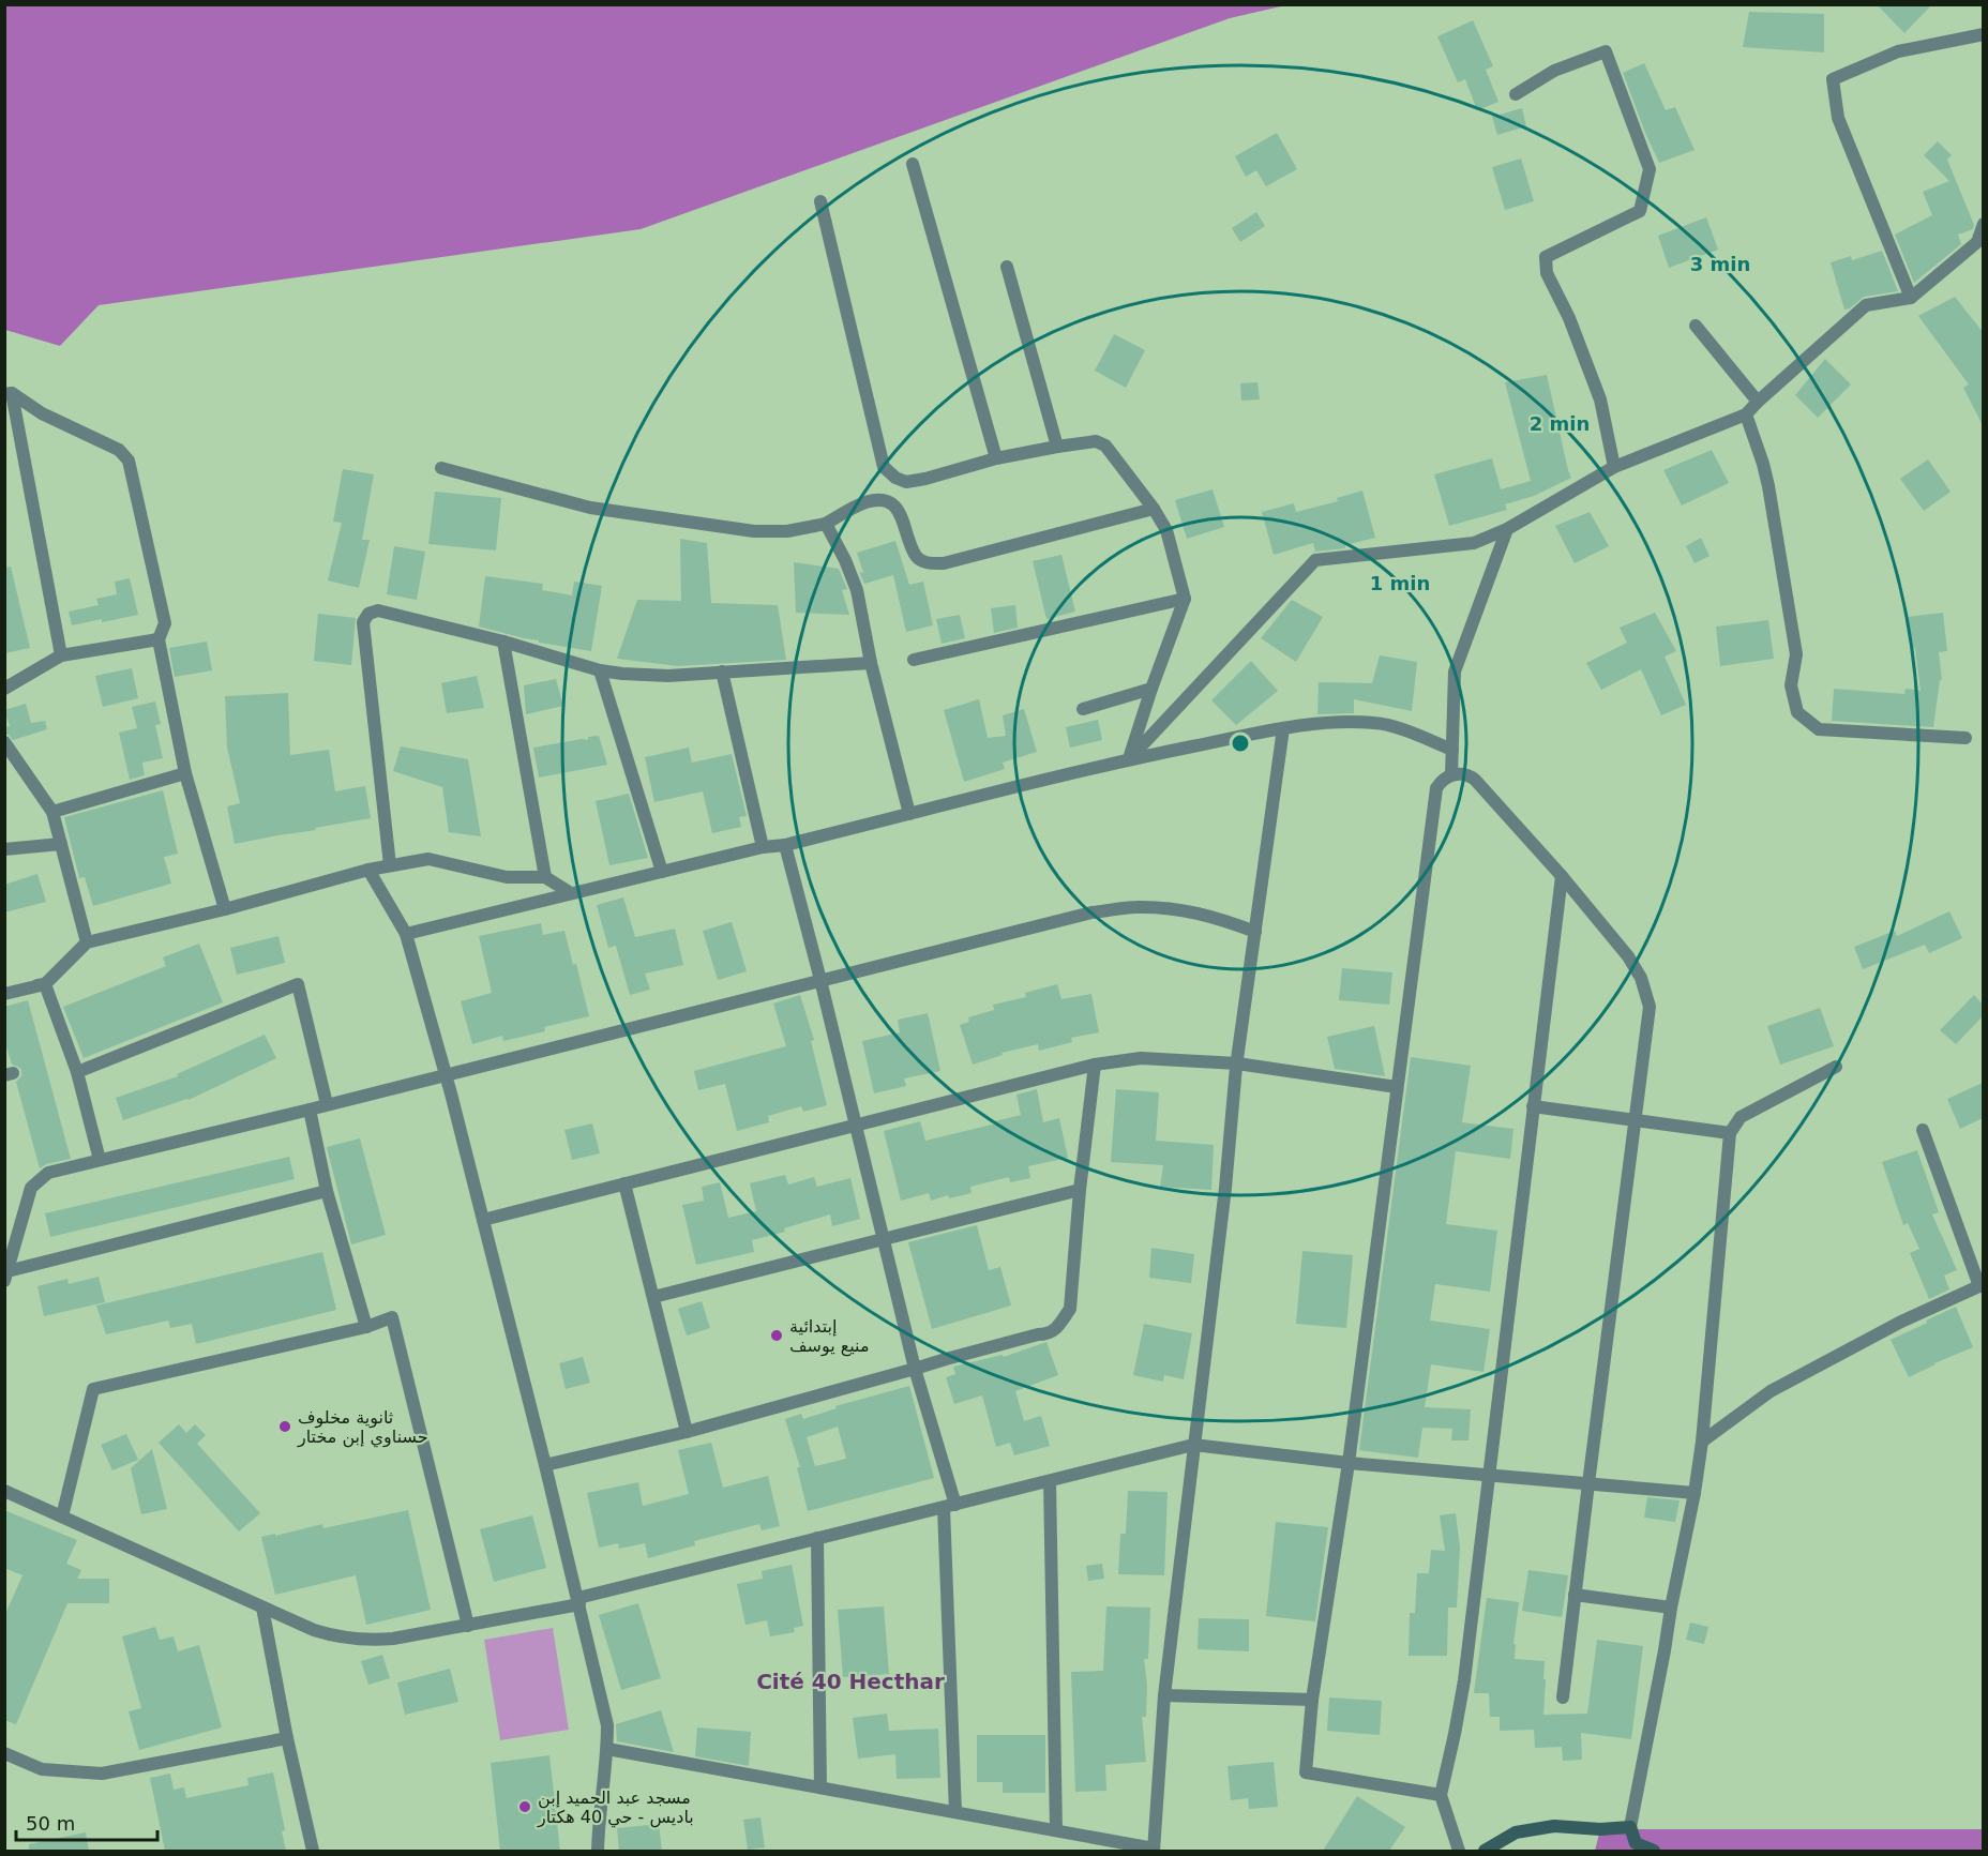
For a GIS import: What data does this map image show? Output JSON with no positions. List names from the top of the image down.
{
  "districts": ["Cité 40 Hecthar"],
  "places": ["إبتدائية منيع يوسف", "ثانوية مخلوف حسناوي إبن مختار", "مسجد عبد الحميد إبن باديس - حي 40 هكتار"],
  "scale_bar": "50 m",
  "rings": ["3 min", "2 min", "1 min"]
}
